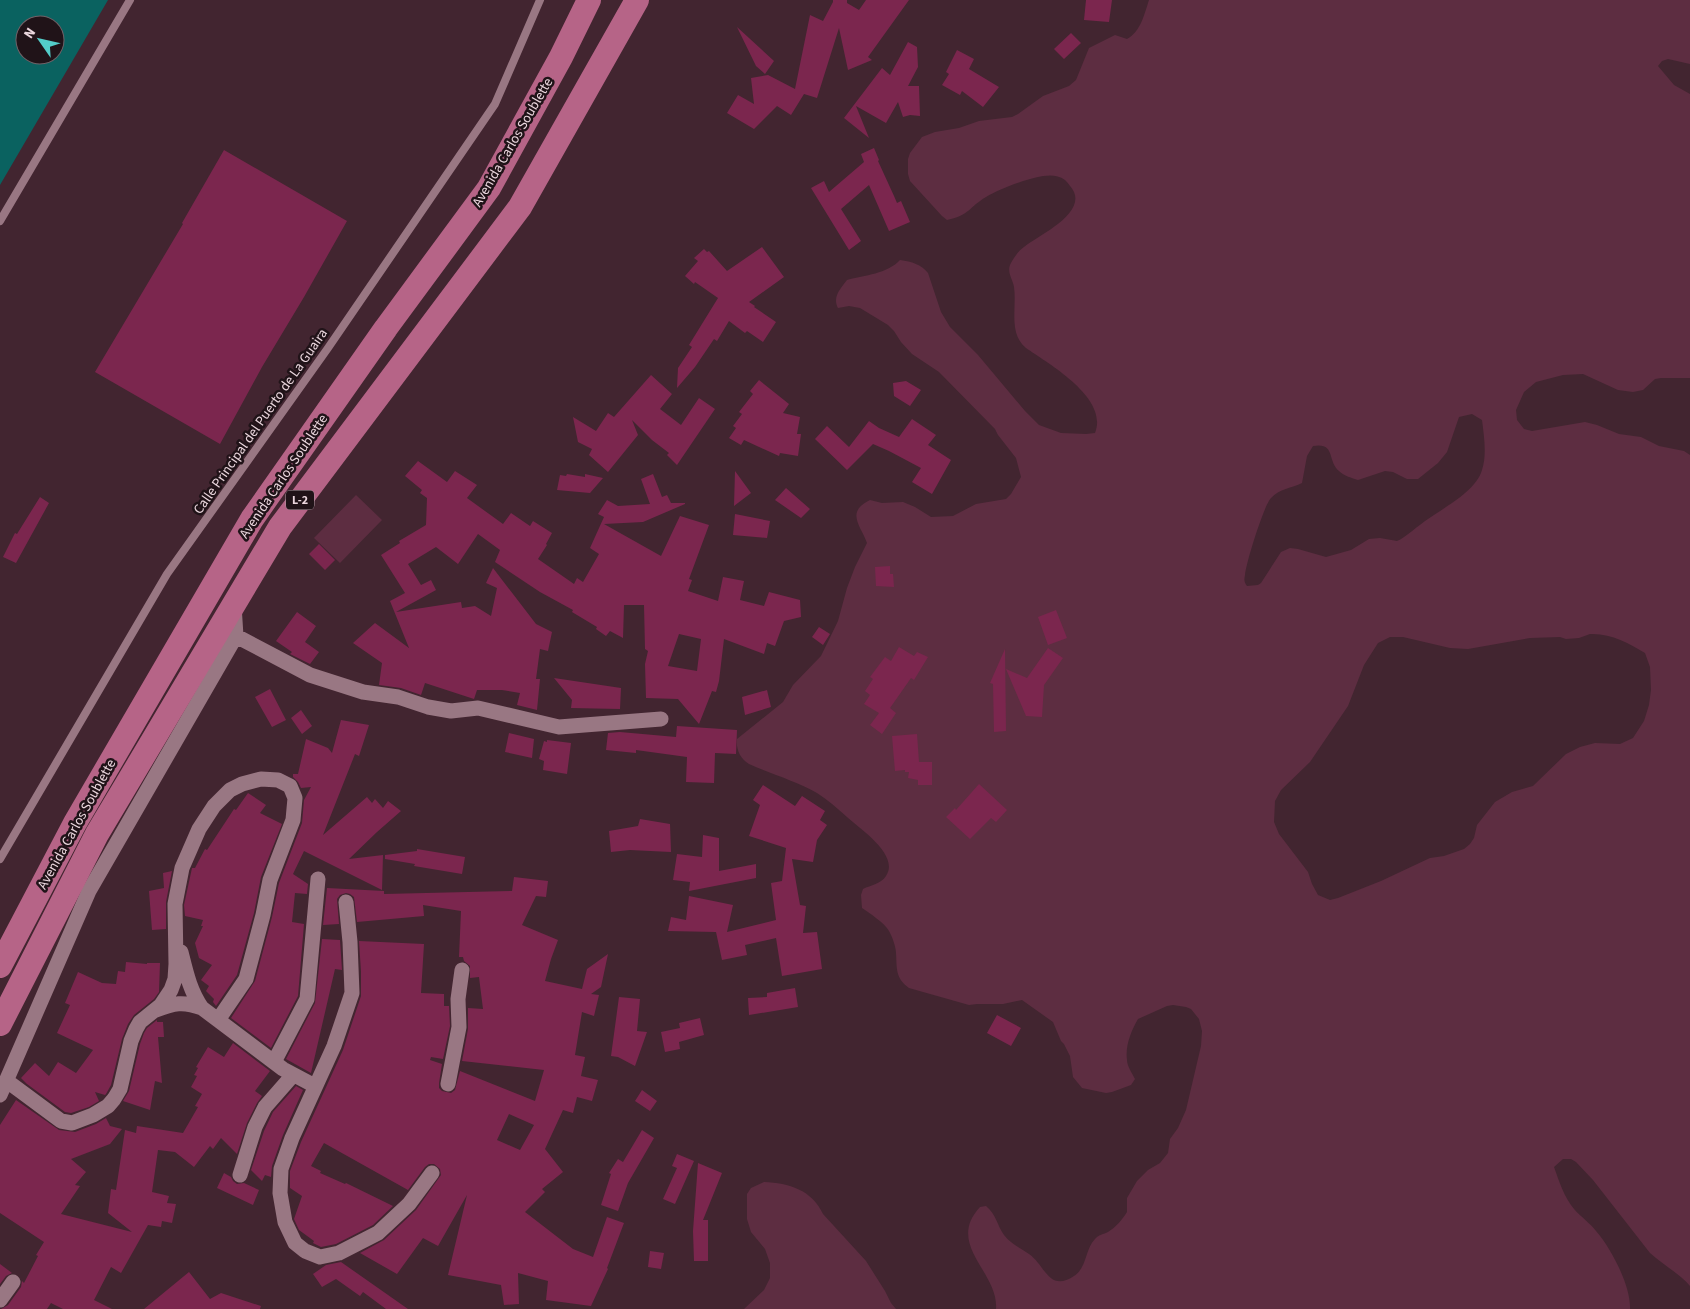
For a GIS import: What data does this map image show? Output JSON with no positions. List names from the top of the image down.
{
  "streets": {
    "main road": ["Avenida Carlos Soublette", "L-2"],
    "lane": ["Calle Principal del Puerto de La Guaira"]
  },
  "north": "top left"
}
